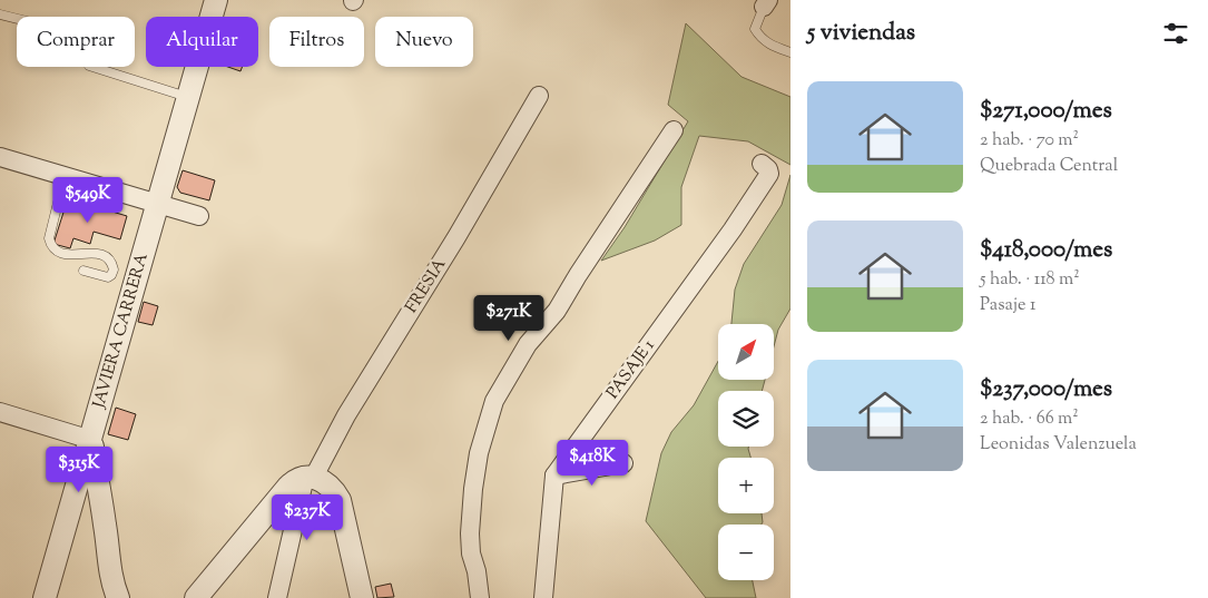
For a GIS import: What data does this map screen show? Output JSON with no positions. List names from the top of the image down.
{
  "streets": {
    "street": ["FRESIA", "JAVIERA CARRERA", "PASAJE 1"]
  },
  "north": "top right",
  "page": {
    "heading": "5 viviendas",
    "chip": [
      "Comprar",
      "Alquilar",
      "Filtros",
      "Nuevo"
    ],
    "list": [
      {
        "name": "$271,000/mes",
        "note": "2 hab. · 70 m² · Quebrada Central"
      },
      {
        "name": "$418,000/mes",
        "note": "5 hab. · 118 m² · Pasaje 1"
      },
      {
        "name": "$237,000/mes",
        "note": "2 hab. · 66 m² · Leonidas Valenzuela"
      }
    ],
    "price": [
      "$549K",
      "$271K",
      "$418K",
      "$315K",
      "$237K"
    ],
    "map_buttons": ["+", "−"]
  }
}
